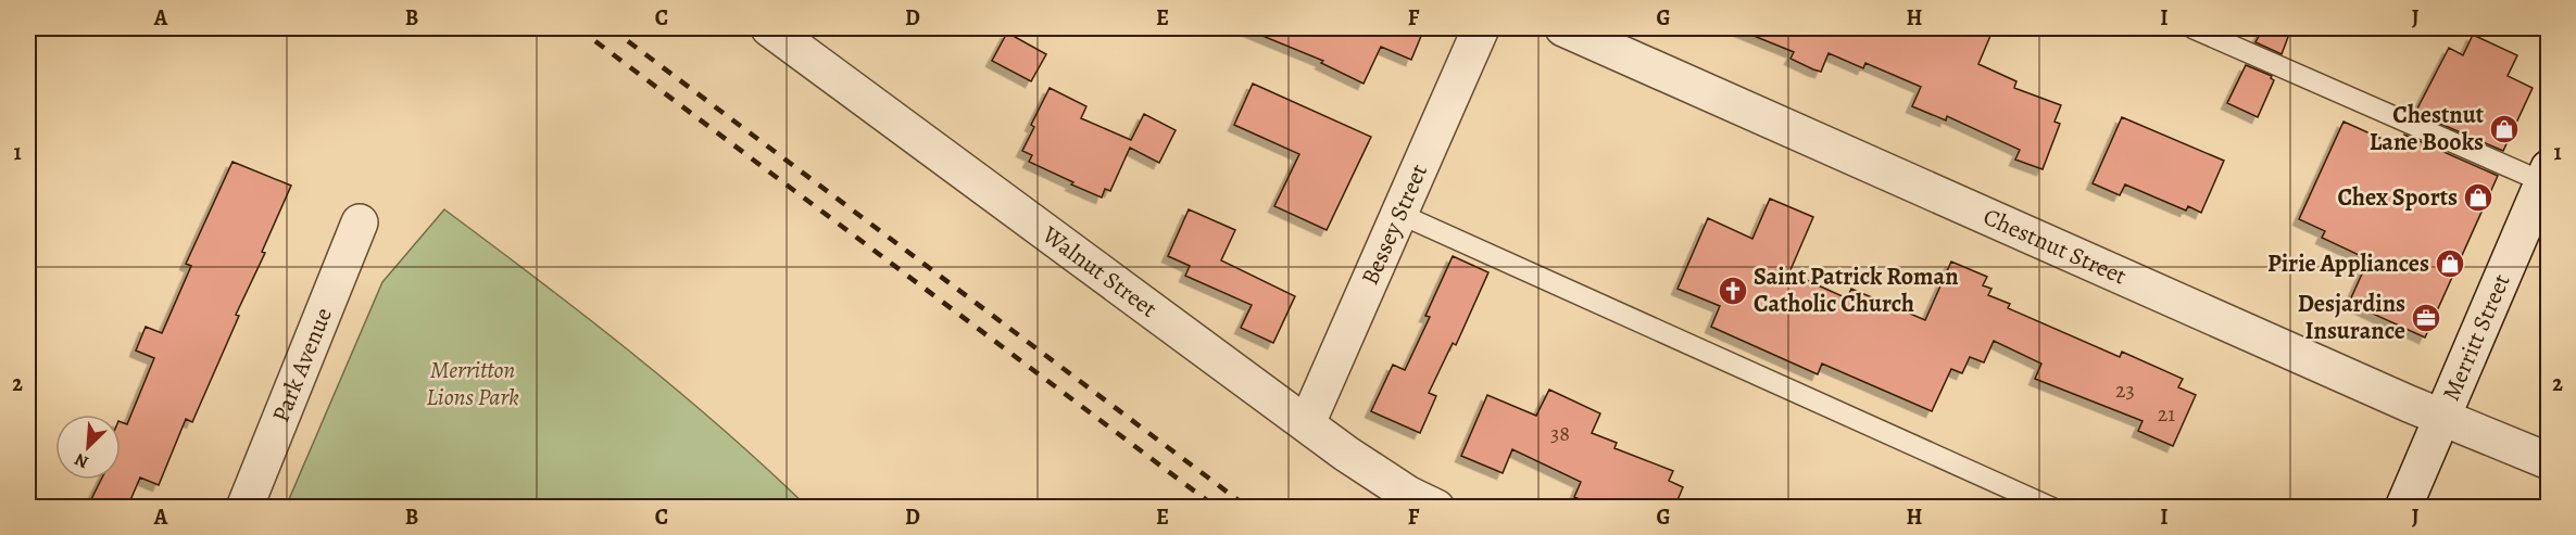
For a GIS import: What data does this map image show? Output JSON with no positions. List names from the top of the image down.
{
  "streets": {
    "street": [
      "Bessey Street",
      "Chestnut Street",
      "Walnut Street",
      "Merritt Street",
      "Park Avenue"
    ]
  },
  "crossings": [
    ["Bessey Street", "Walnut Street"],
    ["Chestnut Street", "Merritt Street"]
  ],
  "parks": ["Merritton Lions Park"],
  "places": {
    "shop": ["Chestnut Lane Books", "Chex Sports", "Pirie Appliances"],
    "church": ["Saint Patrick Roman Catholic Church"],
    "office": ["Desjardins Insurance"]
  },
  "house_numbers": ["23", "21", "38"],
  "north": "bottom left",
  "grid": {
    "columns": [
      "A",
      "B",
      "C",
      "D",
      "E",
      "F",
      "G",
      "H",
      "I",
      "J"
    ],
    "rows": ["1", "2"]
  }
}
